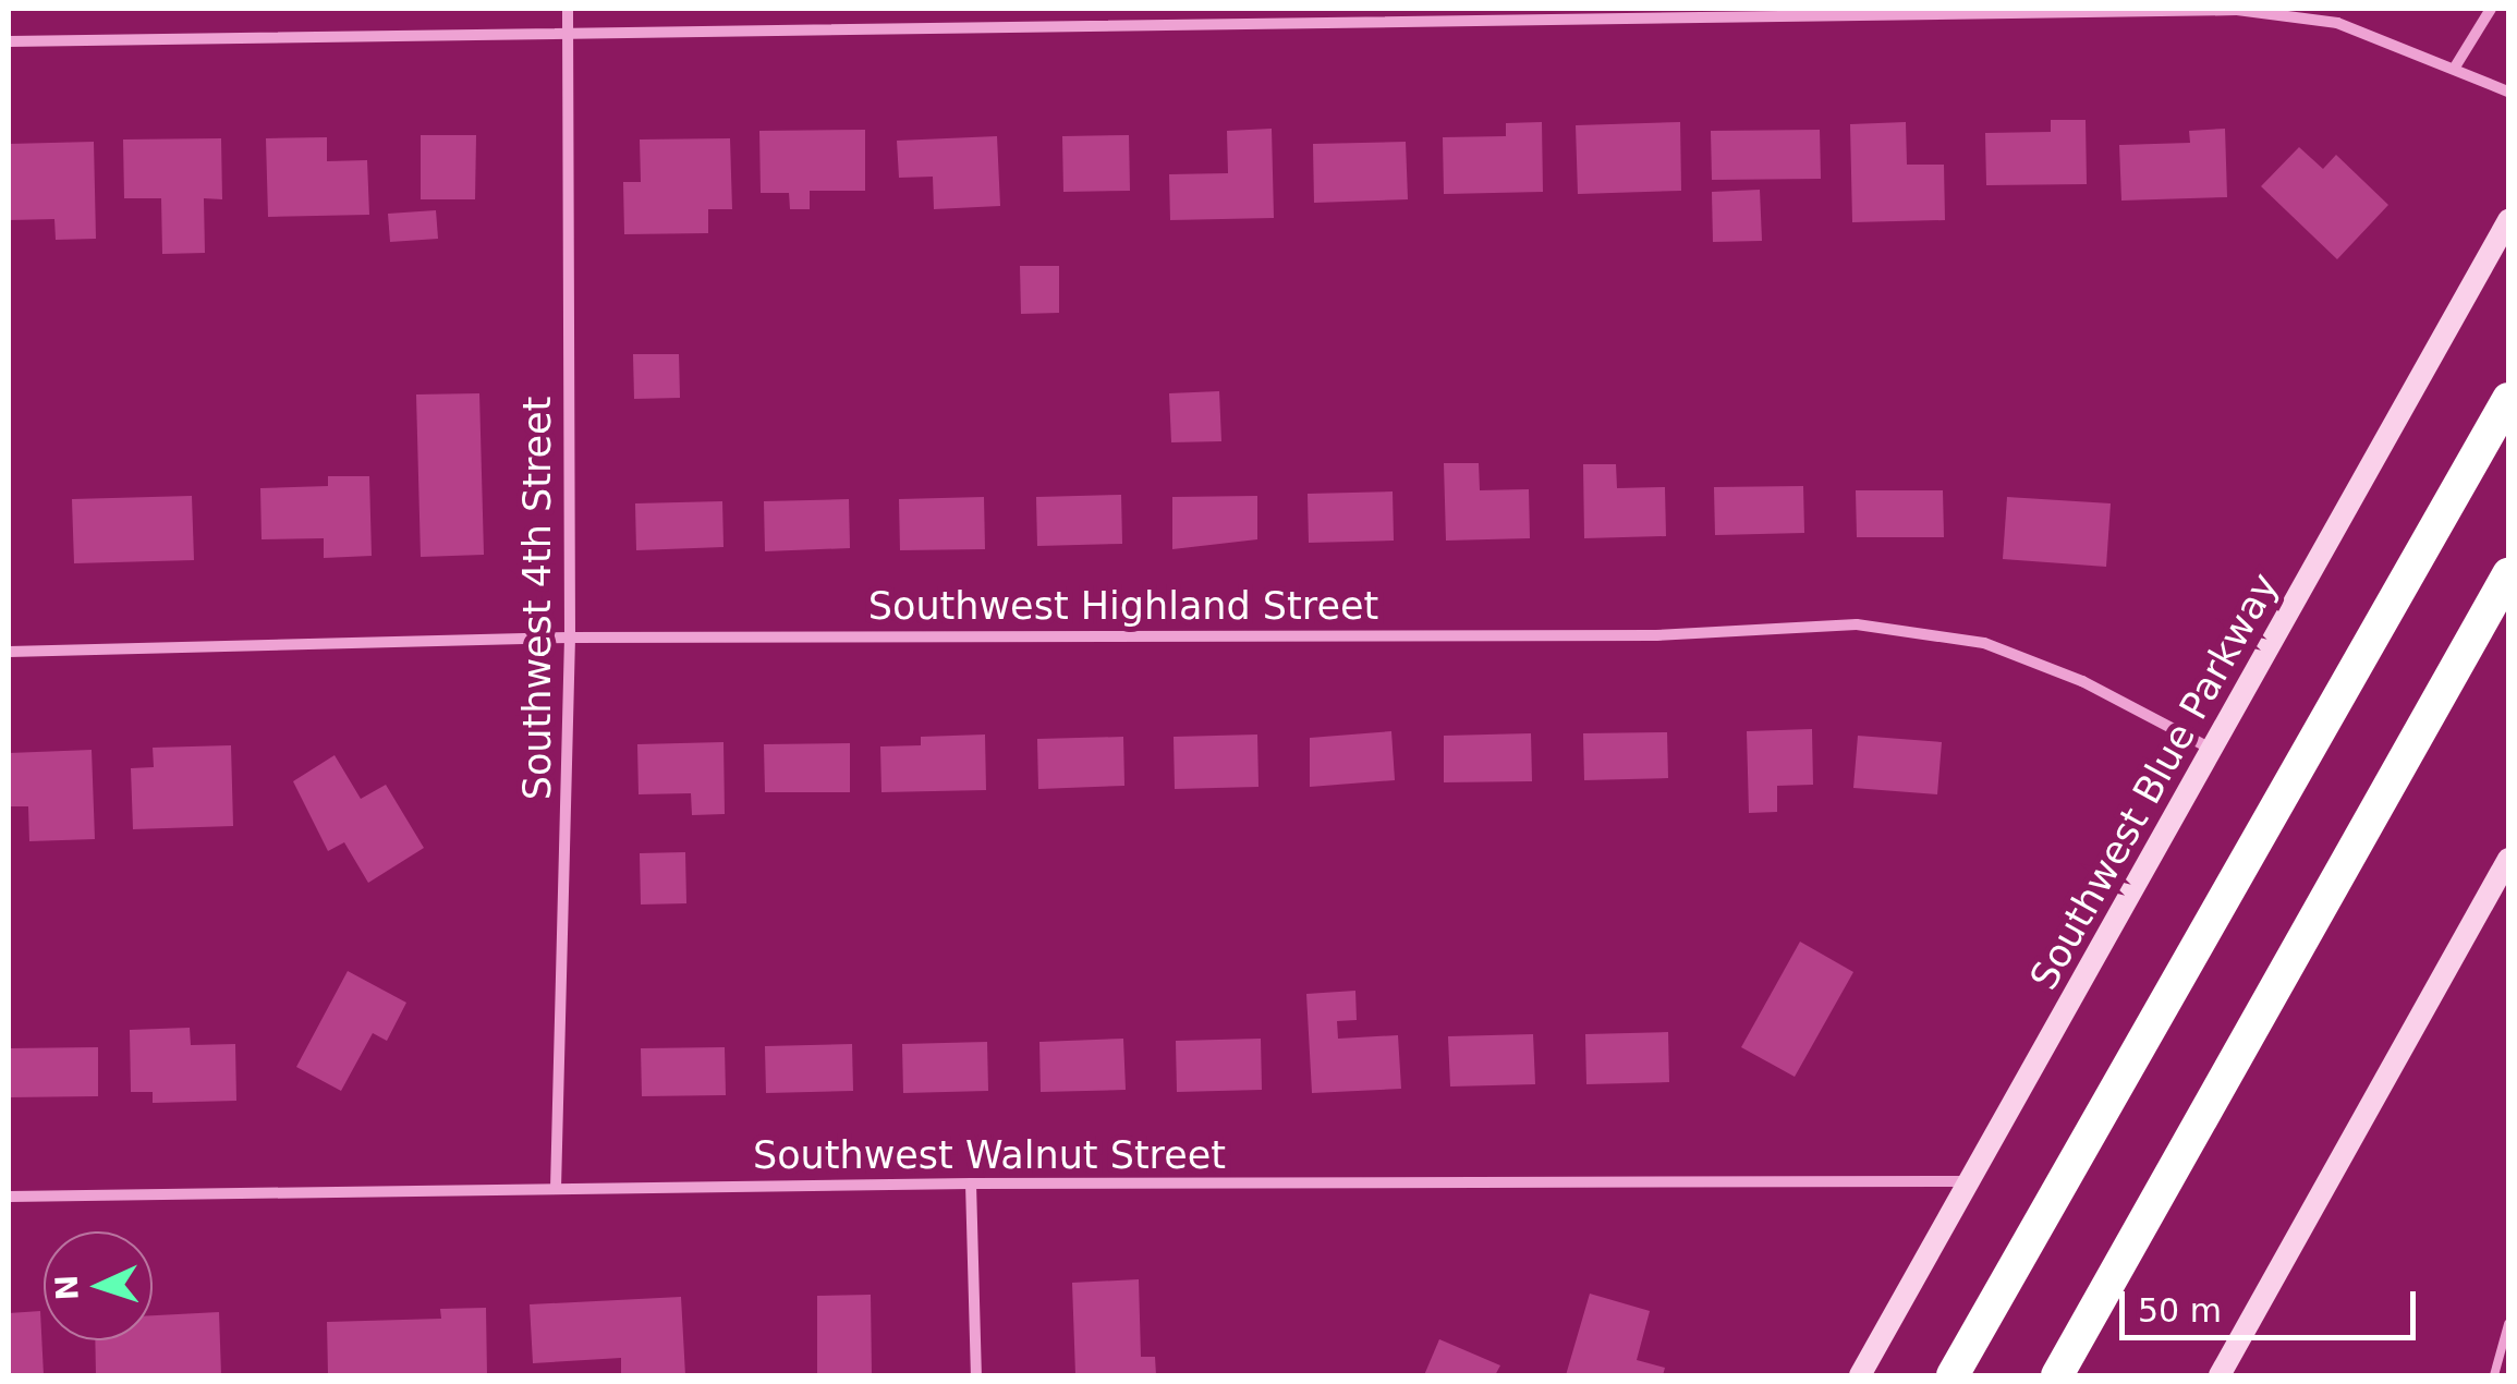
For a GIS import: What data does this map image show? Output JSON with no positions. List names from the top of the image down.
{
  "streets": {
    "street": [
      "Southwest 4th Street",
      "Southwest Highland Street",
      "Southwest Blue Parkway",
      "Southwest Walnut Street"
    ]
  },
  "crossings": [
    ["Southwest 4th Street", "Southwest Highland Street"],
    ["Southwest 4th Street", "Southwest Walnut Street"],
    ["Southwest Highland Street", "Southwest Blue Parkway"],
    ["Southwest Blue Parkway", "Southwest Walnut Street"]
  ],
  "scale_bar": "50 m",
  "north": "left"
}
